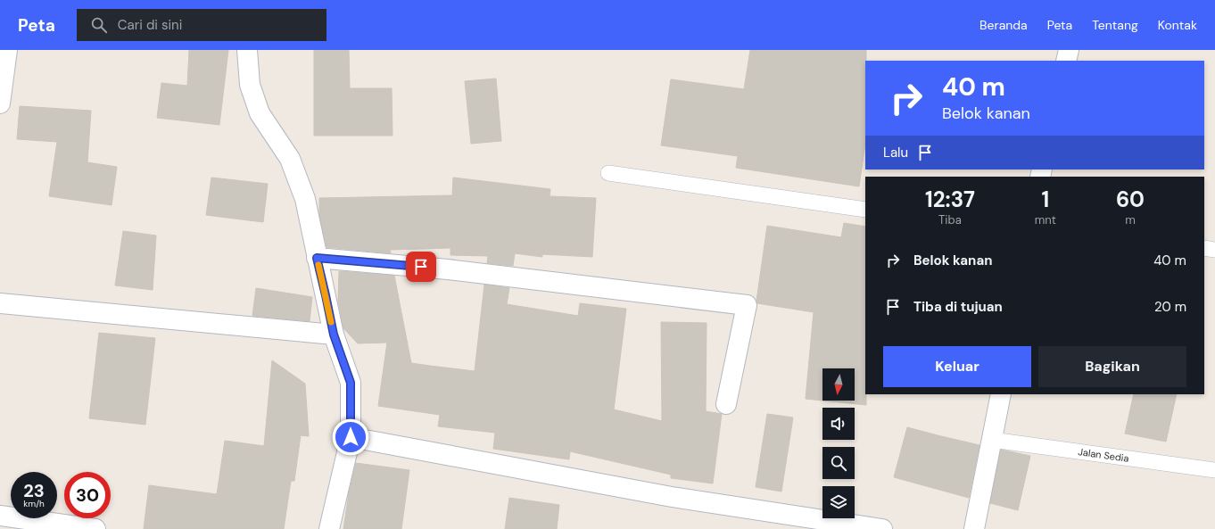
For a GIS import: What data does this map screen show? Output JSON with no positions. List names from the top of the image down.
{
  "streets": {
    "lane": ["Jalan Sedia"]
  },
  "north": "bottom",
  "page": {
    "header": "Peta",
    "search": "Cari di sini",
    "nav": [
      "Beranda",
      "Peta",
      "Tentang",
      "Kontak"
    ],
    "turn": ["40 m", "Belok kanan"],
    "then": "Lalu",
    "eta": [
      "12:37",
      "Tiba",
      "1",
      "mnt",
      "60",
      "m"
    ],
    "list": [
      {
        "name": "Belok kanan",
        "value": "40 m"
      },
      {
        "name": "Tiba di tujuan",
        "value": "20 m"
      }
    ],
    "buttons": ["Keluar", "Bagikan"],
    "speed": "23 km/h",
    "limit": "30"
  }
}
